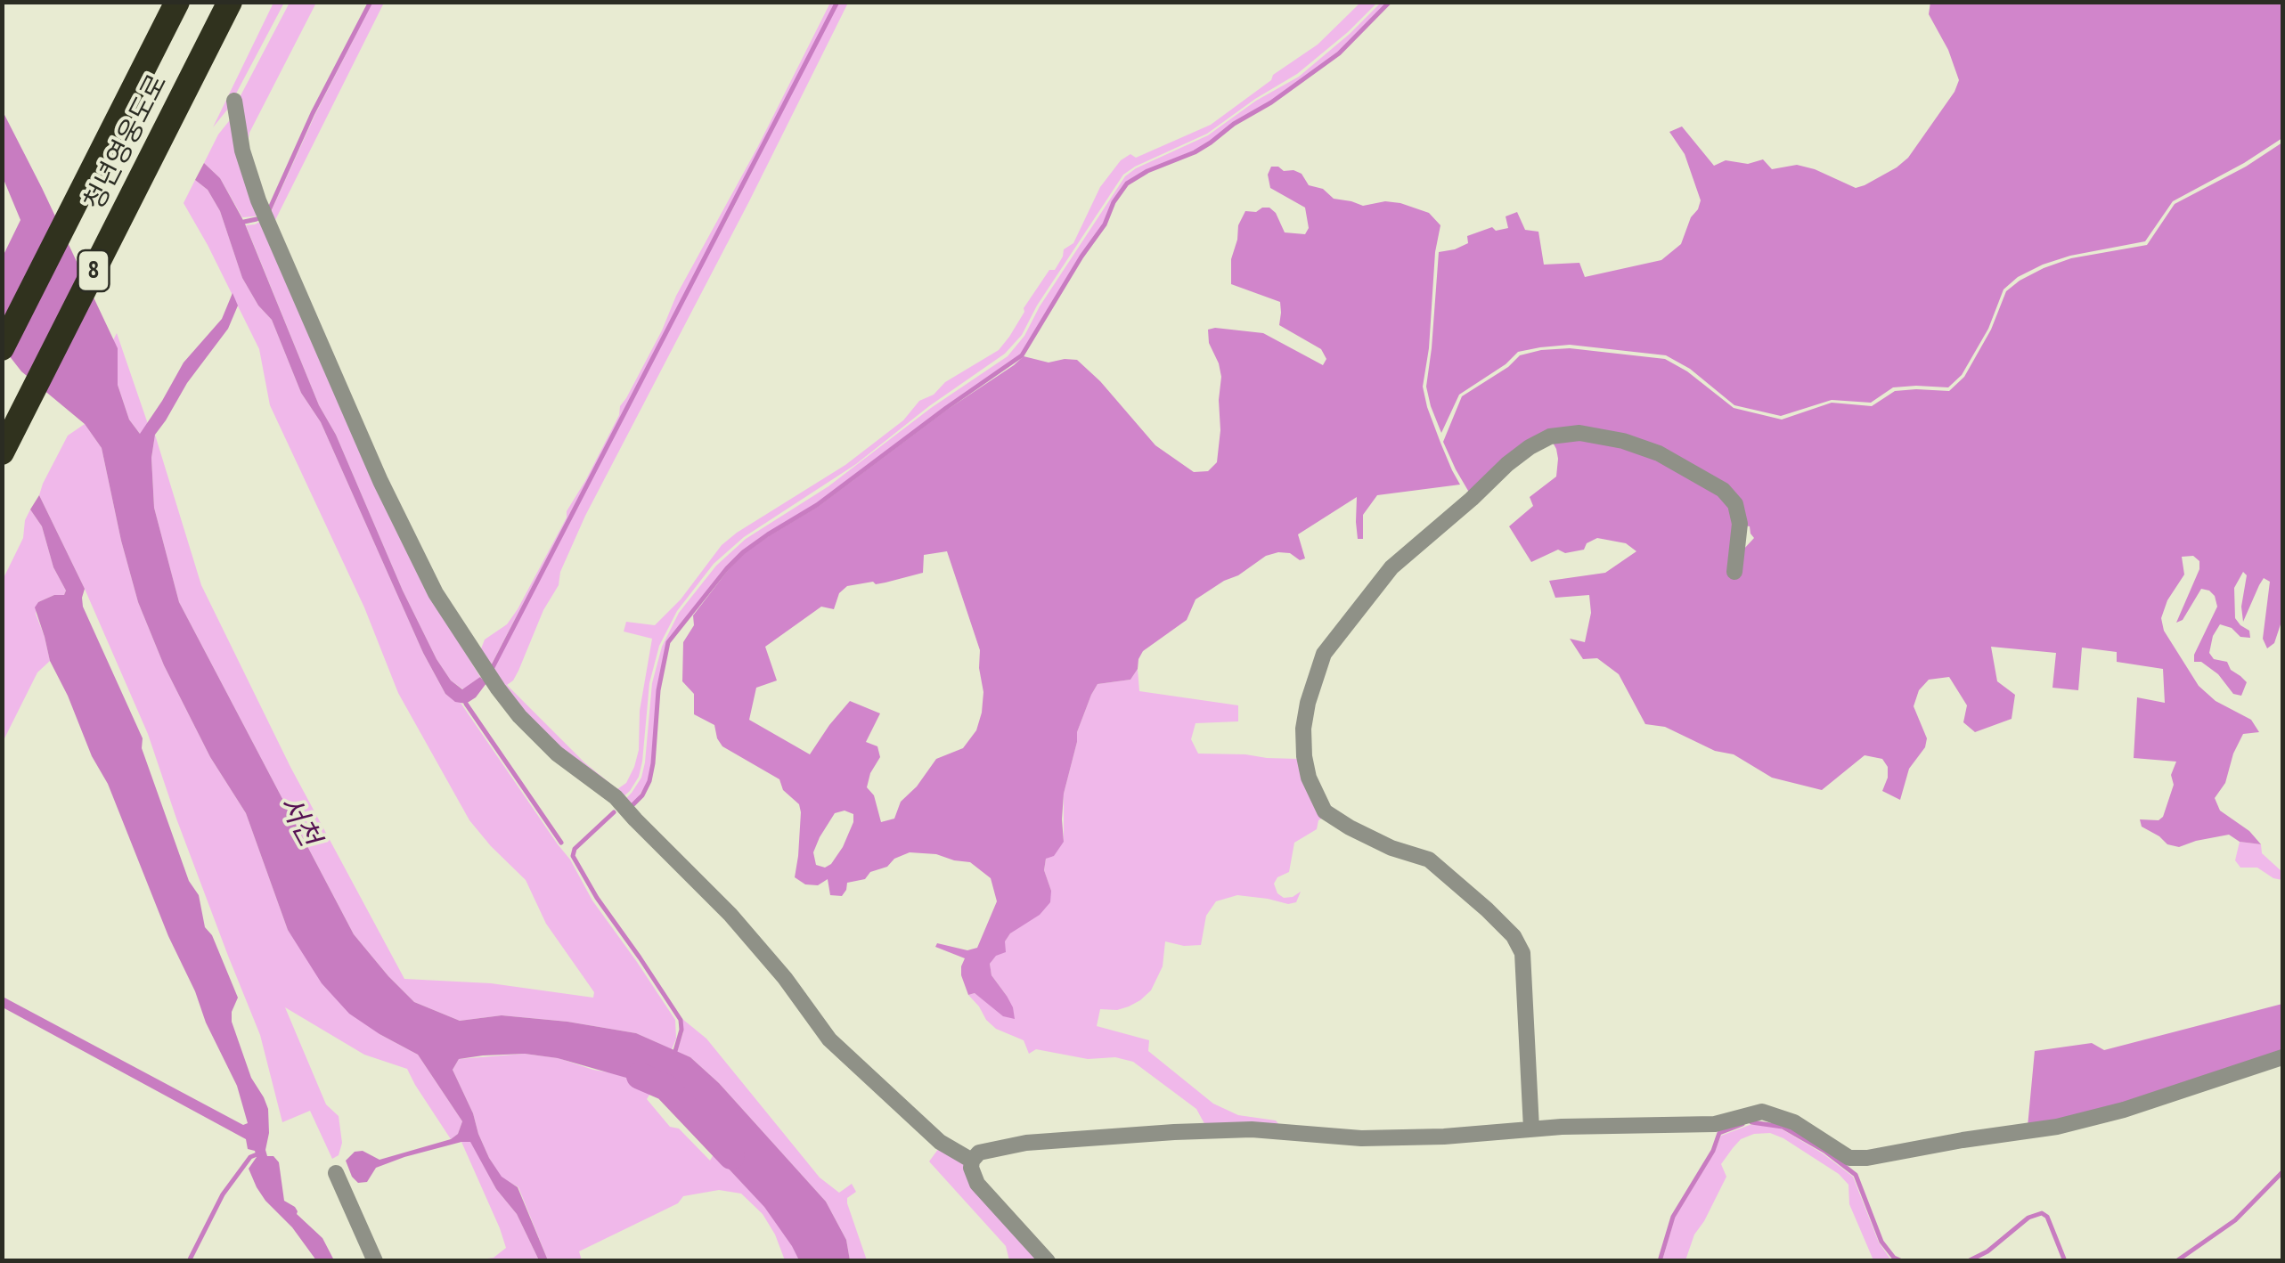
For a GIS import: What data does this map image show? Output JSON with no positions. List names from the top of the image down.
{
  "streets": {
    "highway": ["청년영웅도로", "8"]
  },
  "water": ["서천"]
}
